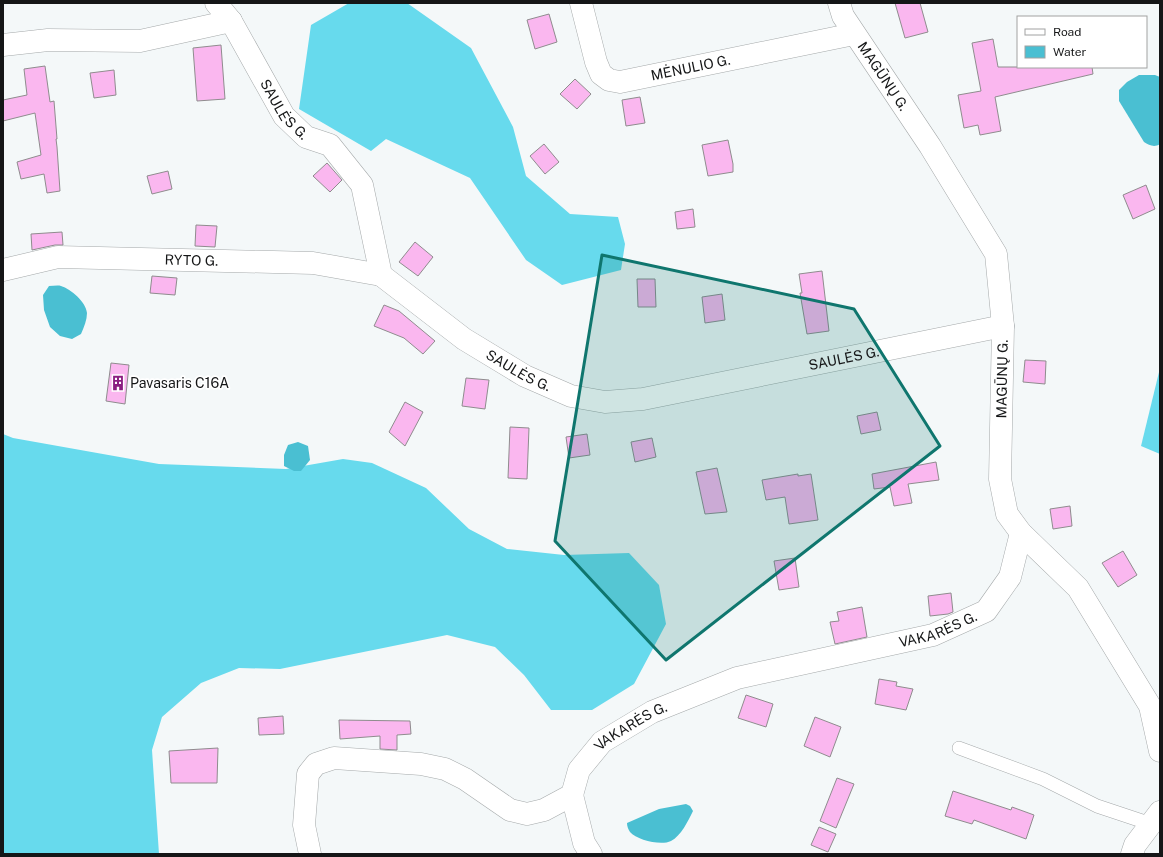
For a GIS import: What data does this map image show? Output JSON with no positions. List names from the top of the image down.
{
  "streets": {
    "street": [
      "MĖNULIO G.",
      "MAGŪNŲ G.",
      "SAULĖS G.",
      "RYTO G.",
      "VAKARĖS G."
    ]
  },
  "crossings": [
    ["MĖNULIO G.", "MAGŪNŲ G."],
    ["MAGŪNŲ G.", "SAULĖS G."],
    ["MAGŪNŲ G.", "VAKARĖS G."],
    ["SAULĖS G.", "RYTO G."]
  ],
  "places": {
    "building": ["Pavasaris C16A"]
  },
  "legend": ["Road", "Water"]
}
